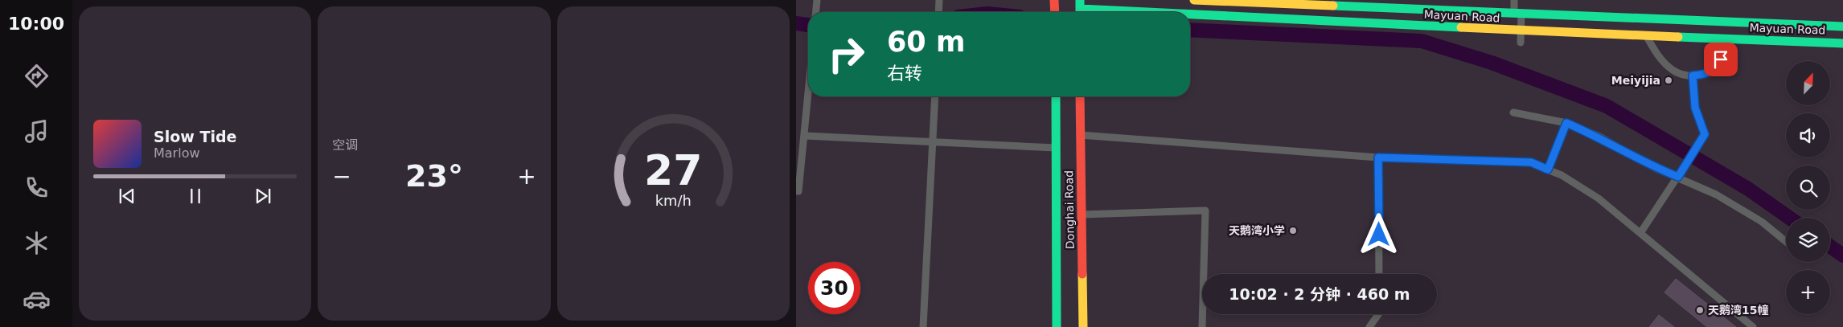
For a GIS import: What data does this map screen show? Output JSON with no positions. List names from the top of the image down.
{
  "streets": {
    "street": ["Mayuan Road", "Donghai Road"]
  },
  "places": ["Meiyijia", "天鹅湾小学", "天鹅湾15幢"],
  "north": "top right",
  "page": {
    "tabs": "10:00",
    "tile": "空调",
    "turn": ["60 m", "右转"],
    "map_buttons": "+",
    "song": ["Slow Tide", "Marlow"],
    "heat": ["−", "23°", "+"],
    "limit": "30",
    "trip": "10:02 · 2 分钟 · 460 m",
    "gauge": ["27", "km/h"]
  }
}
